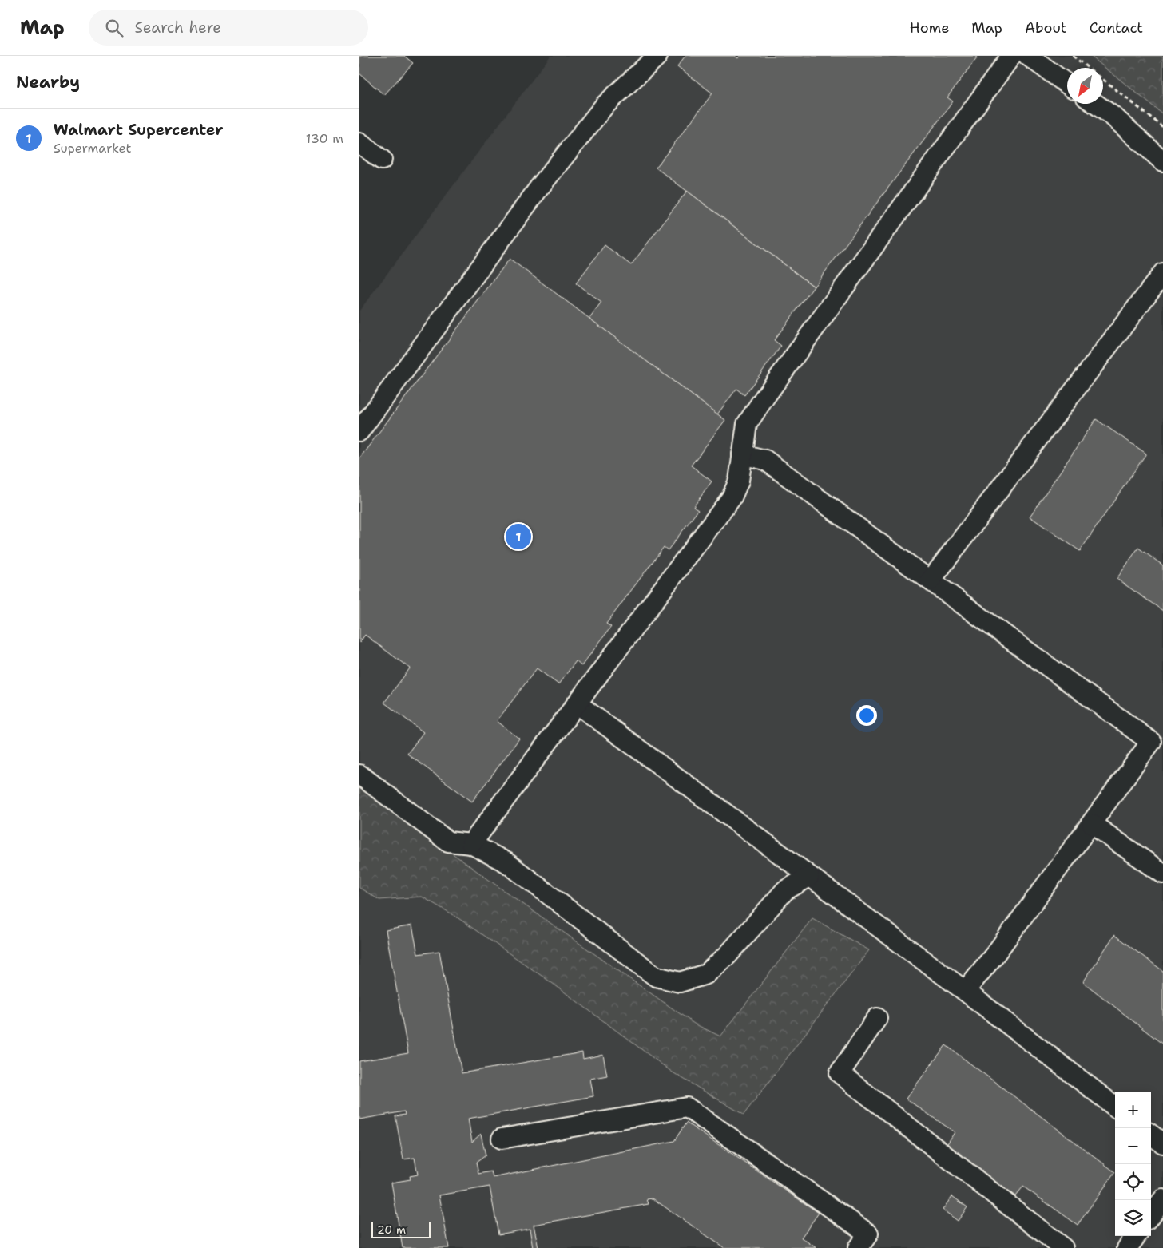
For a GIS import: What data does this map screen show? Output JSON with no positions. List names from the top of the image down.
{
  "scale_bar": "20 m",
  "north": "bottom left",
  "page": {
    "header": "Map",
    "search": "Search here",
    "nav": [
      "Home",
      "Map",
      "About",
      "Contact"
    ],
    "heading": "Nearby",
    "list": [
      {
        "mark": "1",
        "name": "Walmart Supercenter",
        "note": "Supermarket",
        "value": "130 m"
      }
    ],
    "pins": "1",
    "map_buttons": ["+", "−"],
    "scale": "20 m"
  }
}
